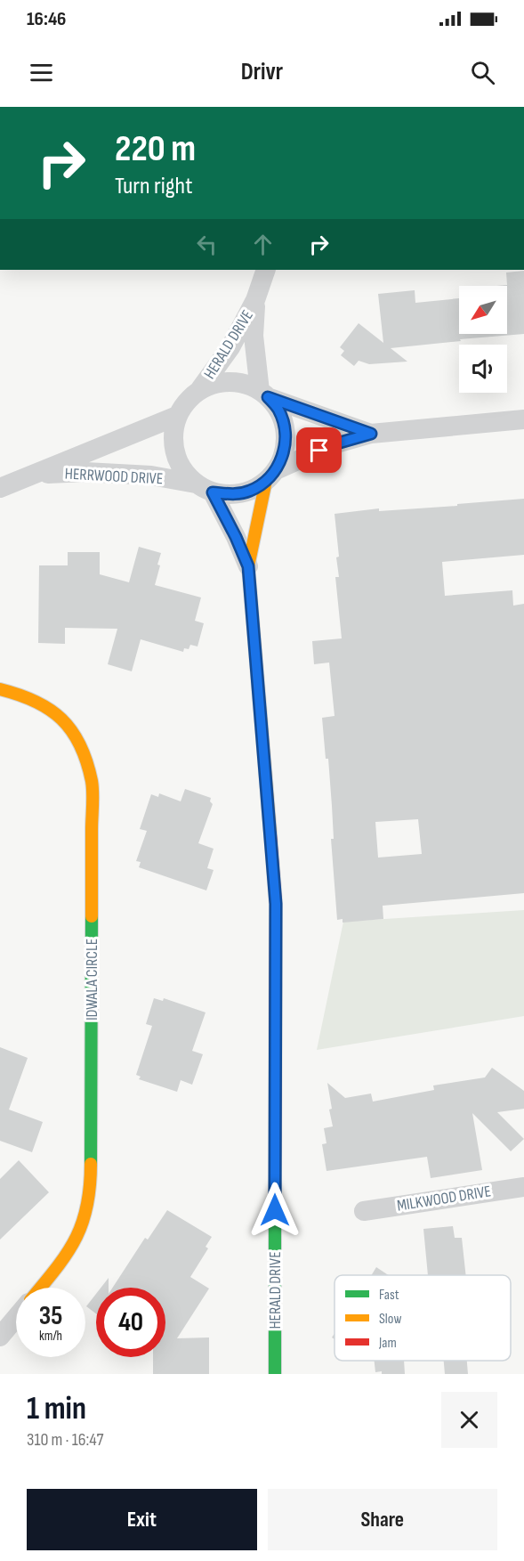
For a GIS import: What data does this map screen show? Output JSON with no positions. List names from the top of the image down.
{
  "streets": {
    "street": [
      "HERALD DRIVE",
      "HERRWOOD DRIVE",
      "IDWALA CIRCLE",
      "MILKWOOD DRIVE"
    ]
  },
  "crossings": [
    ["HERALD DRIVE", "HERRWOOD DRIVE"]
  ],
  "legend": ["Fast", "Slow", "Jam"],
  "north": "bottom left",
  "page": {
    "status": "16:46",
    "header": "Drivr",
    "turn": ["220 m", "Turn right"],
    "speed": "35 km/h",
    "limit": "40",
    "heading": ["1 min", "310 m · 16:47"],
    "buttons": ["Exit", "Share"]
  }
}
